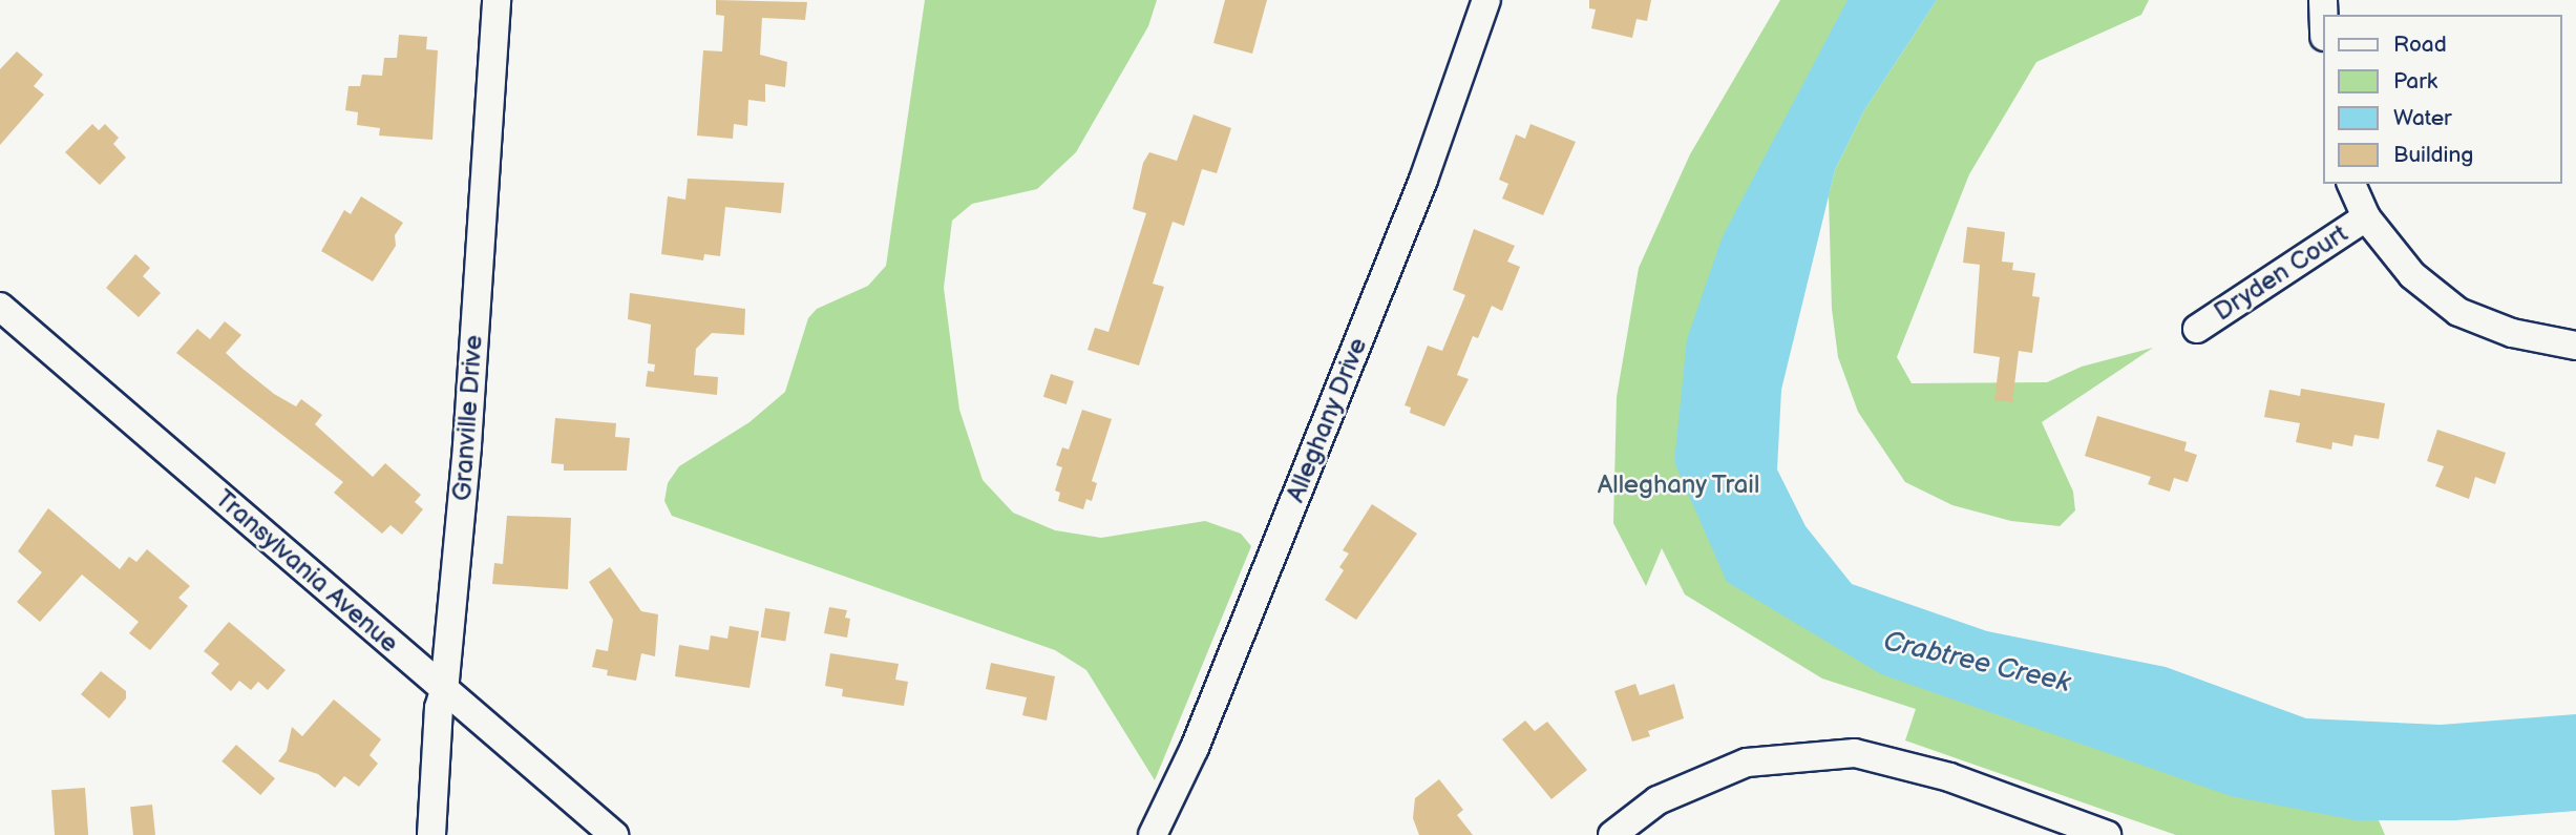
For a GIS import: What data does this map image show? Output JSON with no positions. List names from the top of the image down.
{
  "streets": {
    "street": [
      "Dryden Court",
      "Granville Drive",
      "Alleghany Drive",
      "Transylvania Avenue"
    ]
  },
  "crossings": [
    ["Granville Drive", "Transylvania Avenue"]
  ],
  "water": ["Crabtree Creek"],
  "parks": ["Alleghany Trail"],
  "legend": [
    "Road",
    "Park",
    "Water",
    "Building"
  ]
}
